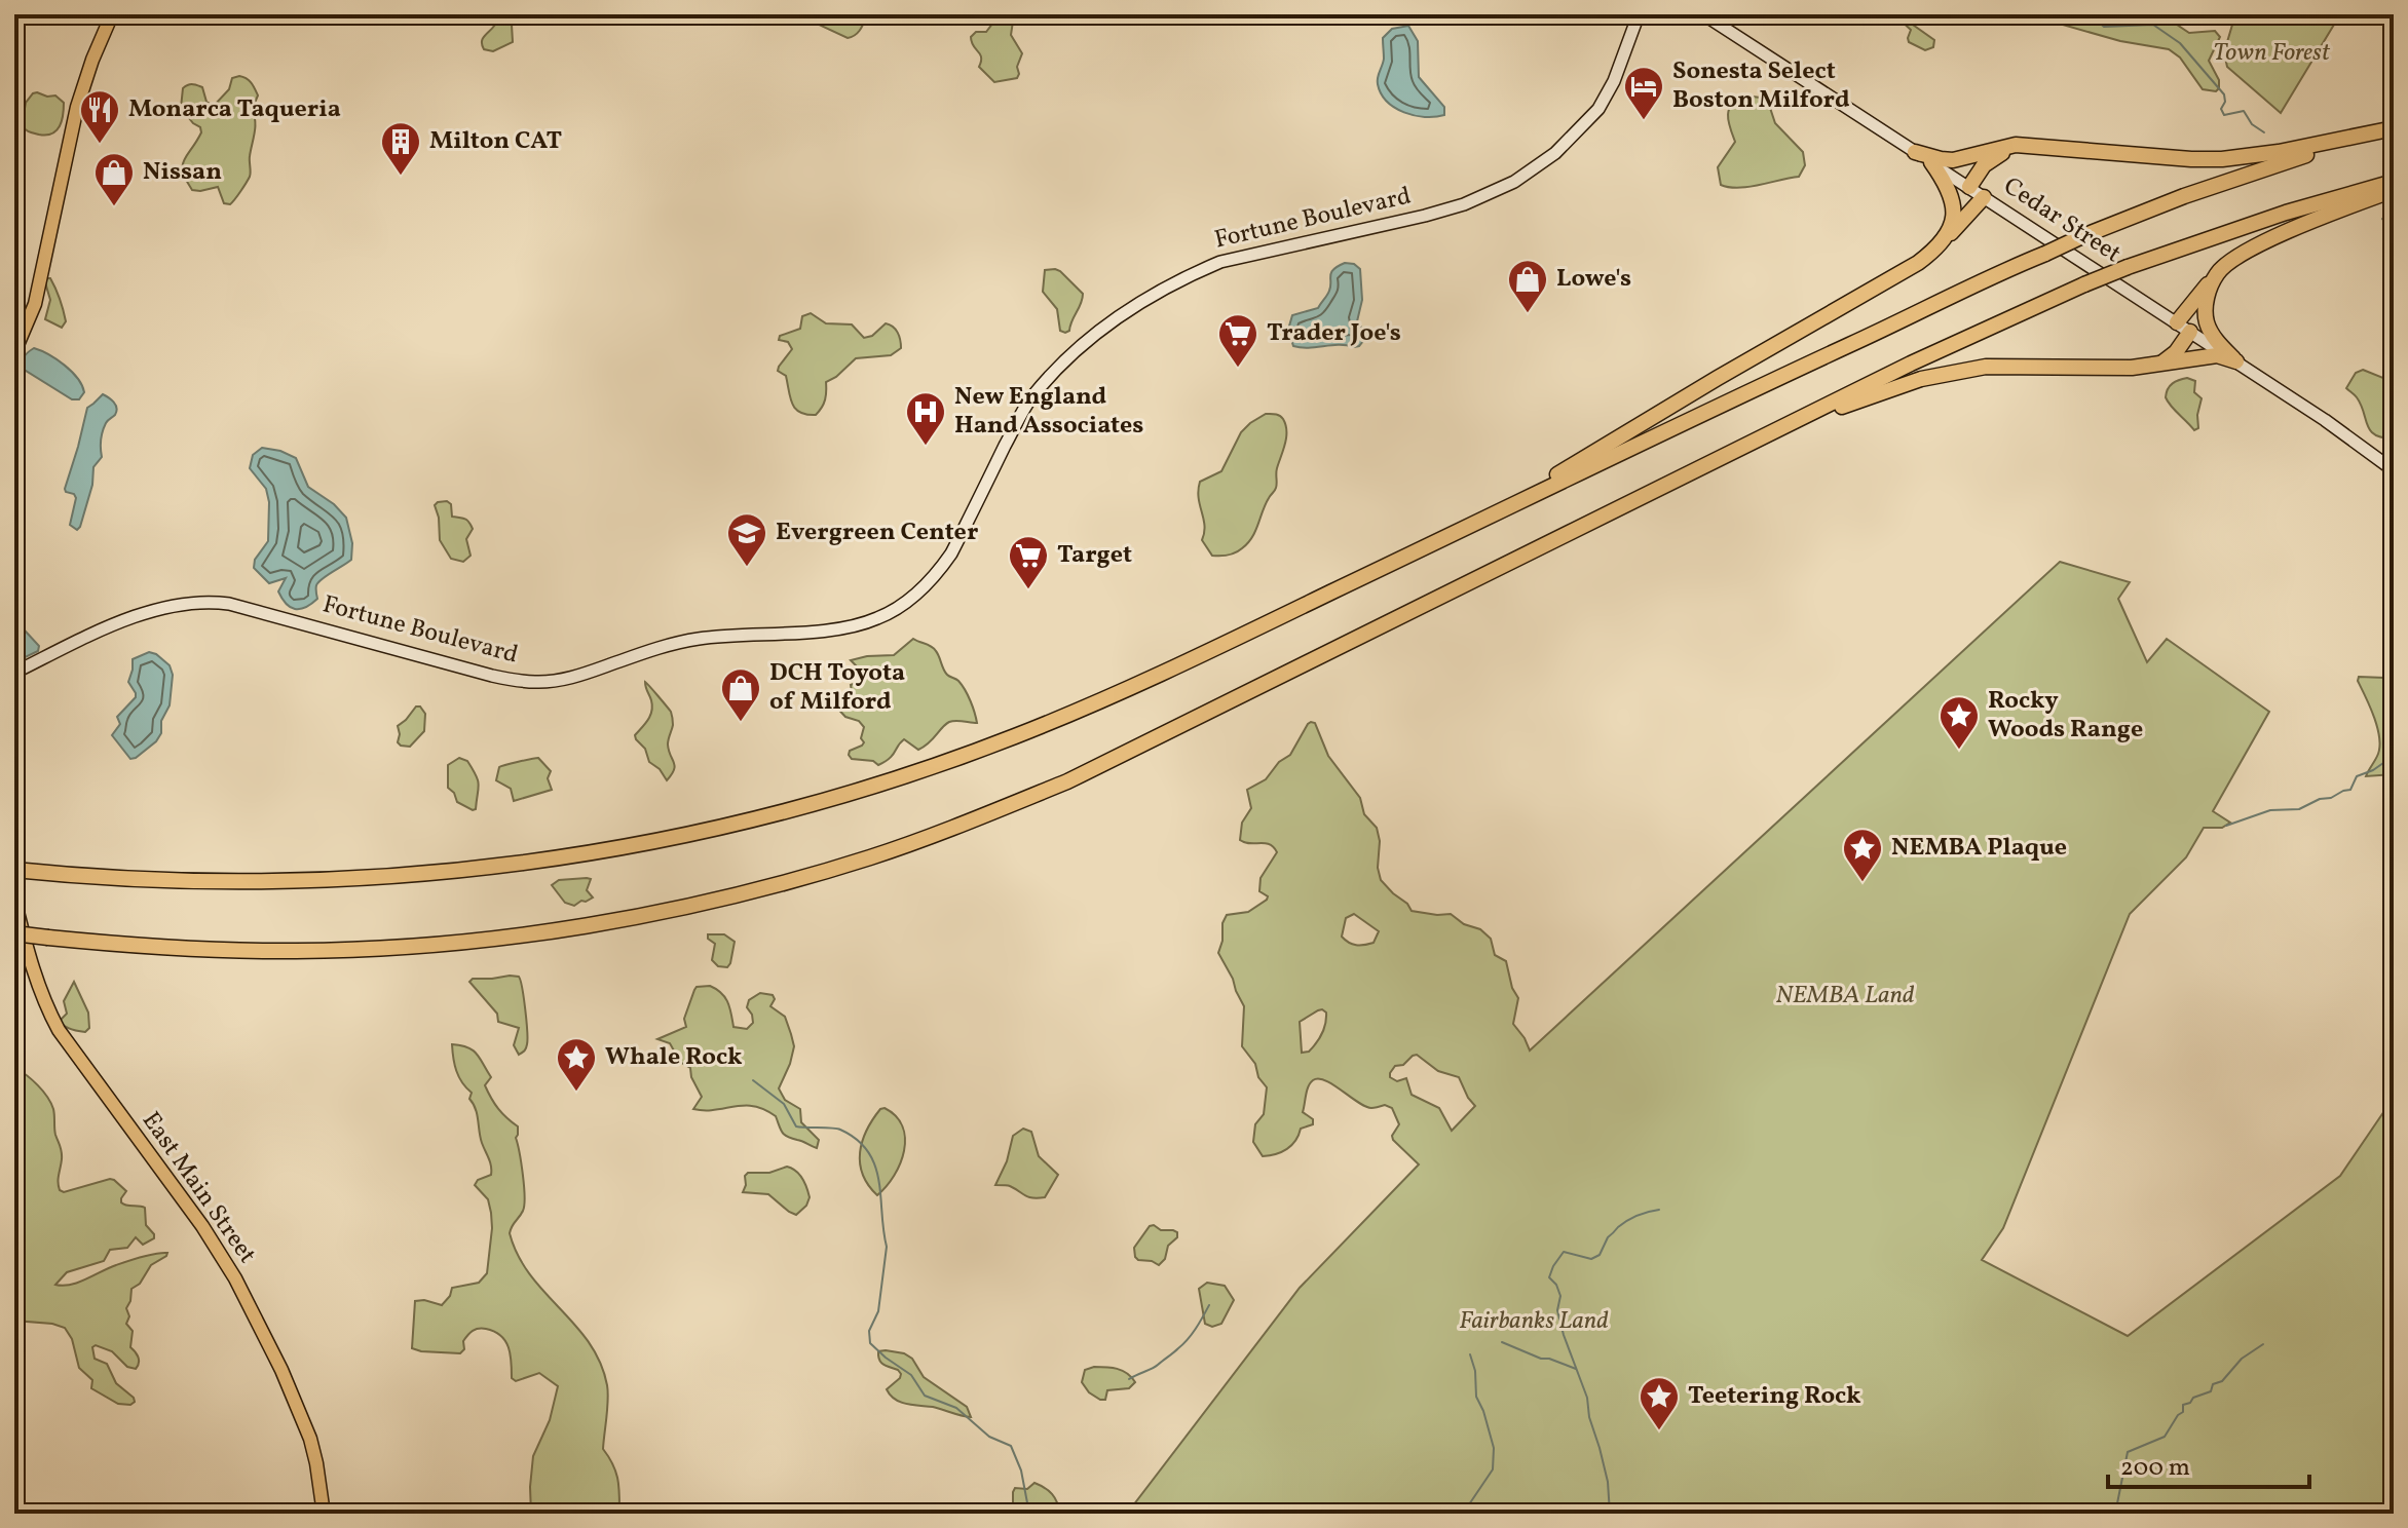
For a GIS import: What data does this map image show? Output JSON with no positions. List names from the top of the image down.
{
  "streets": {
    "main road": ["Fortune Boulevard", "Cedar Street", "East Main Street"]
  },
  "parks": ["Town Forest", "NEMBA Land", "Fairbanks Land"],
  "places": {
    "hotel": ["Sonesta Select Boston Milford"],
    "restaurant": ["Monarca Taqueria"],
    "building": ["Milton CAT"],
    "shop": ["Nissan", "Lowe's", "DCH Toyota of Milford"],
    "supermarket": ["Trader Joe's", "Target"],
    "hospital": ["New England Hand Associates"],
    "school or university": ["Evergreen Center"],
    "place": [
      "Rocky Woods Range",
      "NEMBA Plaque",
      "Whale Rock",
      "Teetering Rock"
    ]
  },
  "scale_bar": "200 m"
}
